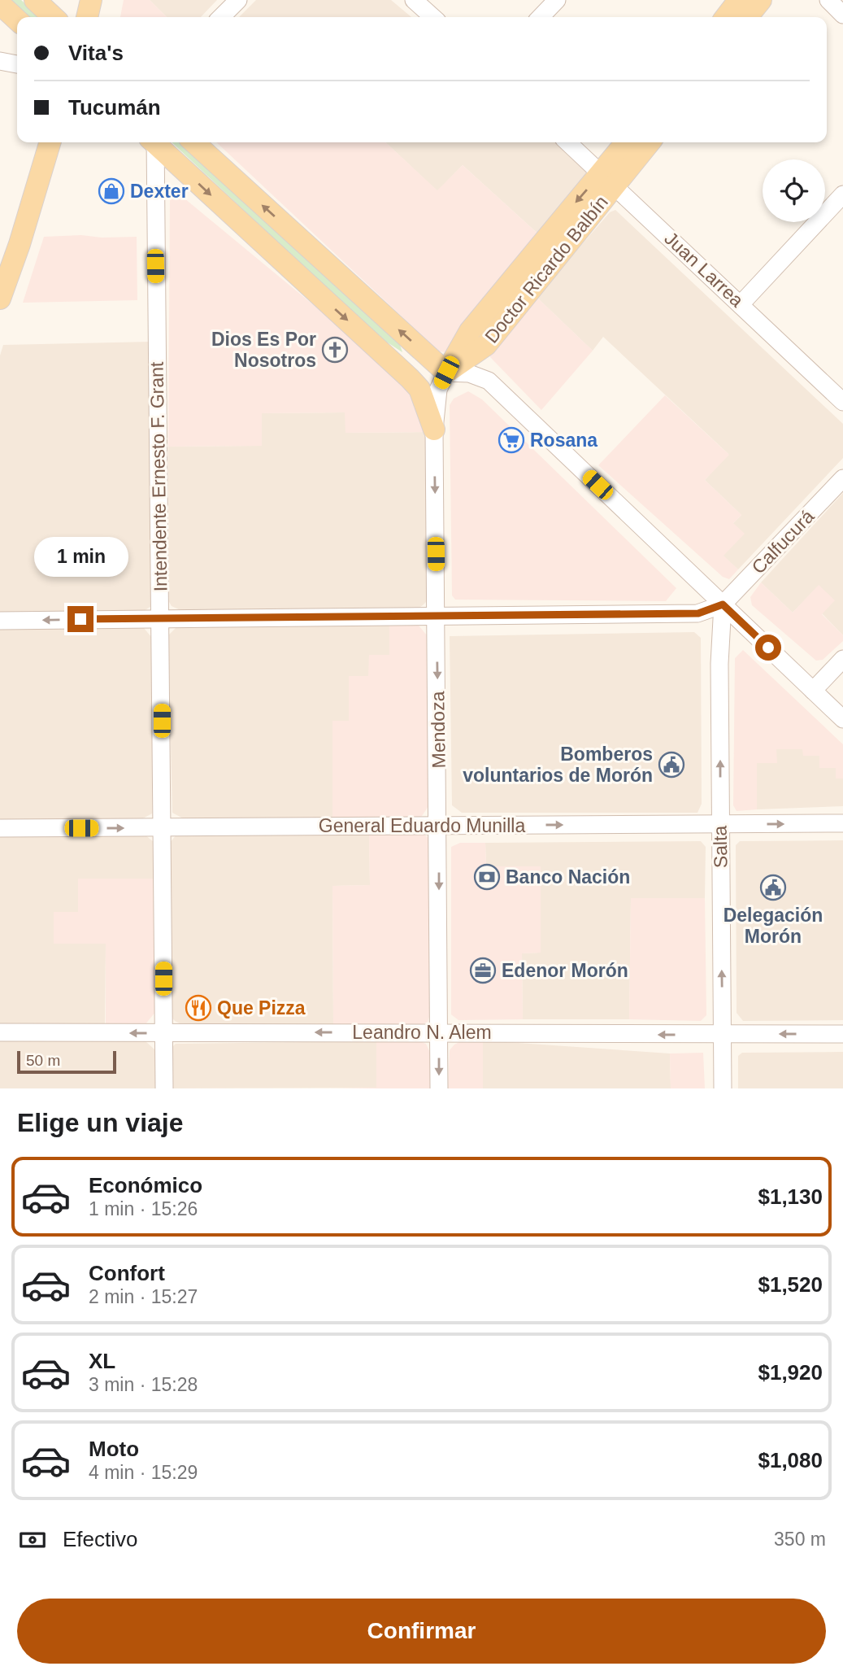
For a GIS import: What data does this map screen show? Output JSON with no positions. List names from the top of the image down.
{
  "streets": {
    "main road": ["Doctor Ricardo Balbín"],
    "street": [
      "Juan Larrea",
      "Intendente Ernesto F. Grant",
      "Calfucurá",
      "Mendoza",
      "General Eduardo Munilla",
      "Salta",
      "Leandro N. Alem"
    ]
  },
  "crossings": [
    ["Doctor Ricardo Balbín", "Juan Larrea"],
    ["Doctor Ricardo Balbín", "Mendoza"],
    ["Intendente Ernesto F. Grant", "General Eduardo Munilla"],
    ["Intendente Ernesto F. Grant", "Leandro N. Alem"],
    ["Calfucurá", "Salta"],
    ["Mendoza", "General Eduardo Munilla"],
    ["Mendoza", "Leandro N. Alem"],
    ["General Eduardo Munilla", "Salta"],
    ["Salta", "Leandro N. Alem"]
  ],
  "one_way": [
    "Mendoza",
    "General Eduardo Munilla",
    "Salta",
    "Leandro N. Alem"
  ],
  "places": {
    "shop": ["Dexter"],
    "church": ["Dios Es Por Nosotros"],
    "supermarket": ["Rosana"],
    "public building": ["Bomberos voluntarios de Morón", "Delegación Morón"],
    "bank": ["Banco Nación"],
    "office": ["Edenor Morón"],
    "restaurant": ["Que Pizza"]
  },
  "scale_bar": "50 m",
  "page": {
    "banner": ["Vita's", "Tucumán"],
    "bubble": "1 min",
    "scale": "50 m",
    "heading": "Elige un viaje",
    "list": [
      {
        "name": "Económico",
        "note": "1 min · 15:26",
        "value": "$1,130"
      },
      {
        "name": "Confort",
        "note": "2 min · 15:27",
        "value": "$1,520"
      },
      {
        "name": "XL",
        "note": "3 min · 15:28",
        "value": "$1,920"
      },
      {
        "name": "Moto",
        "note": "4 min · 15:29",
        "value": "$1,080"
      }
    ],
    "pay": ["Efectivo", "350 m"],
    "buttons": "Confirmar"
  }
}
